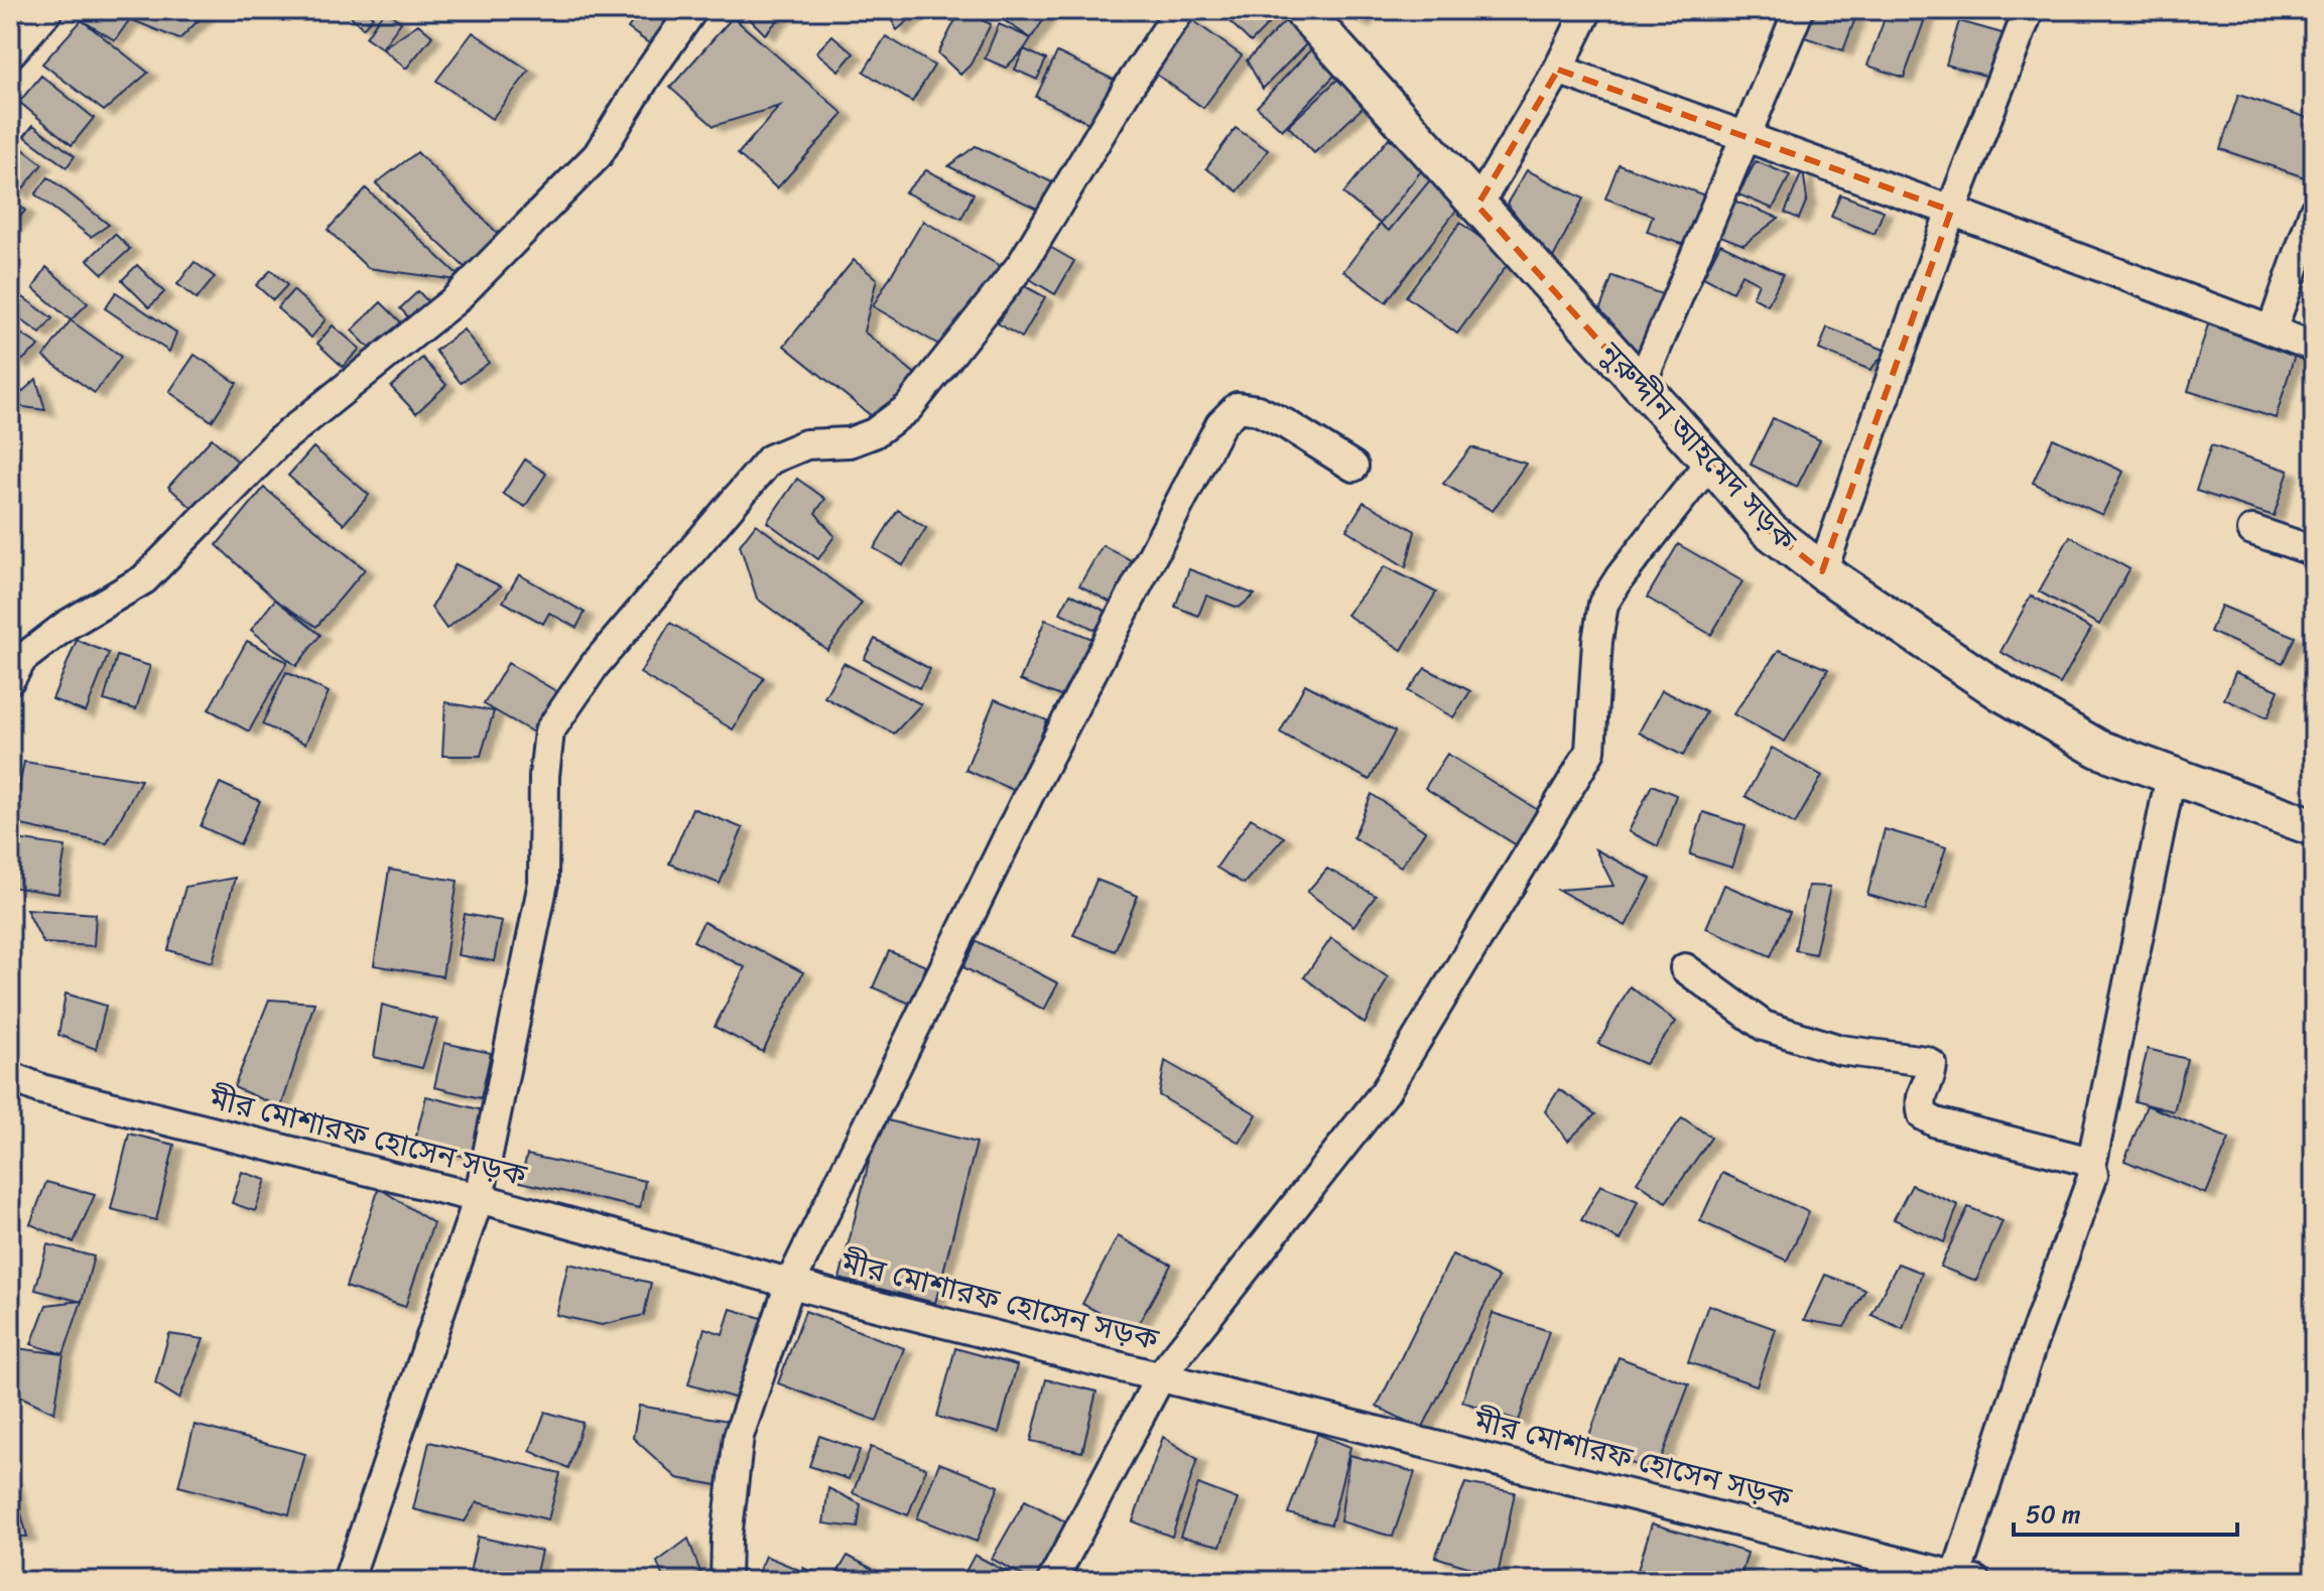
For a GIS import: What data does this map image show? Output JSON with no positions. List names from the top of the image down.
{
  "streets": {
    "main road": ["নুরুদ্দীন আহমেদ সড়ক"],
    "street": ["মীর মোশারফ হোসেন সড়ক"]
  },
  "scale_bar": "50 m"
}
